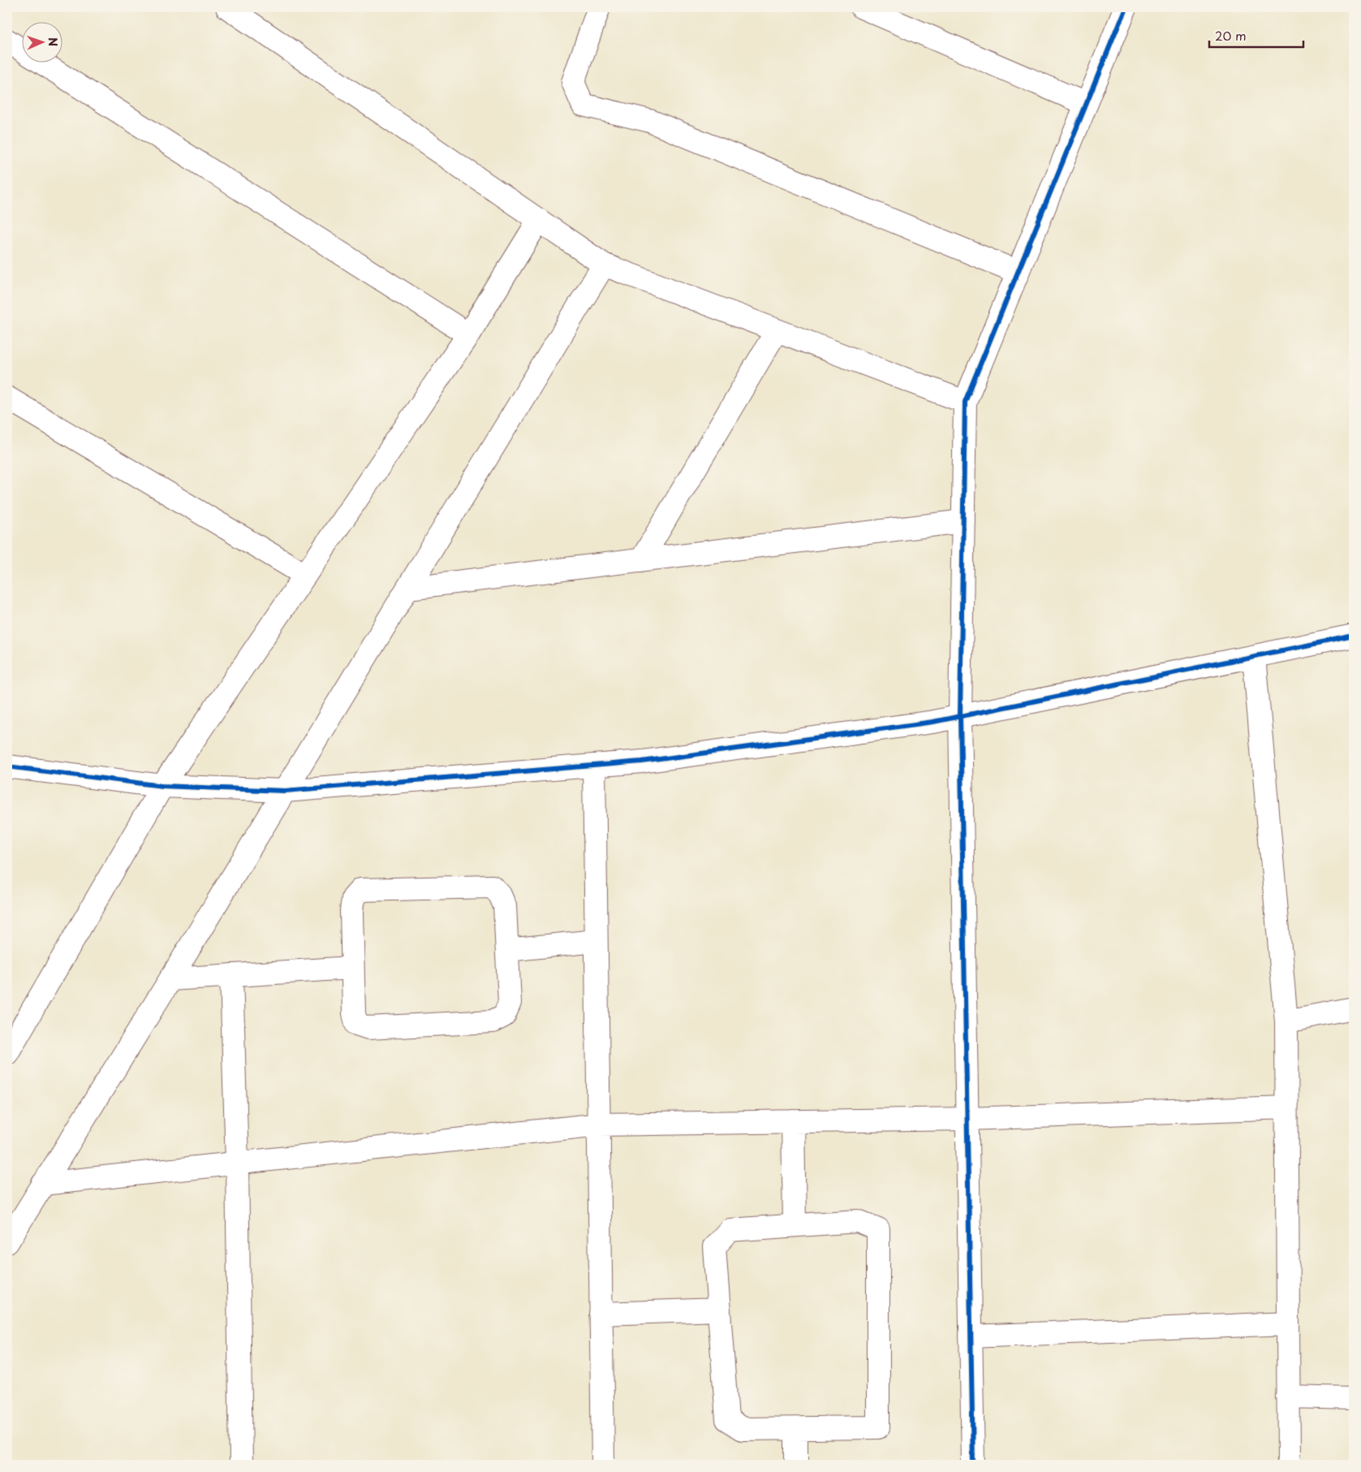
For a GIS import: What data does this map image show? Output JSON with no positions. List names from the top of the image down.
{
  "scale_bar": "20 m",
  "north": "right"
}
